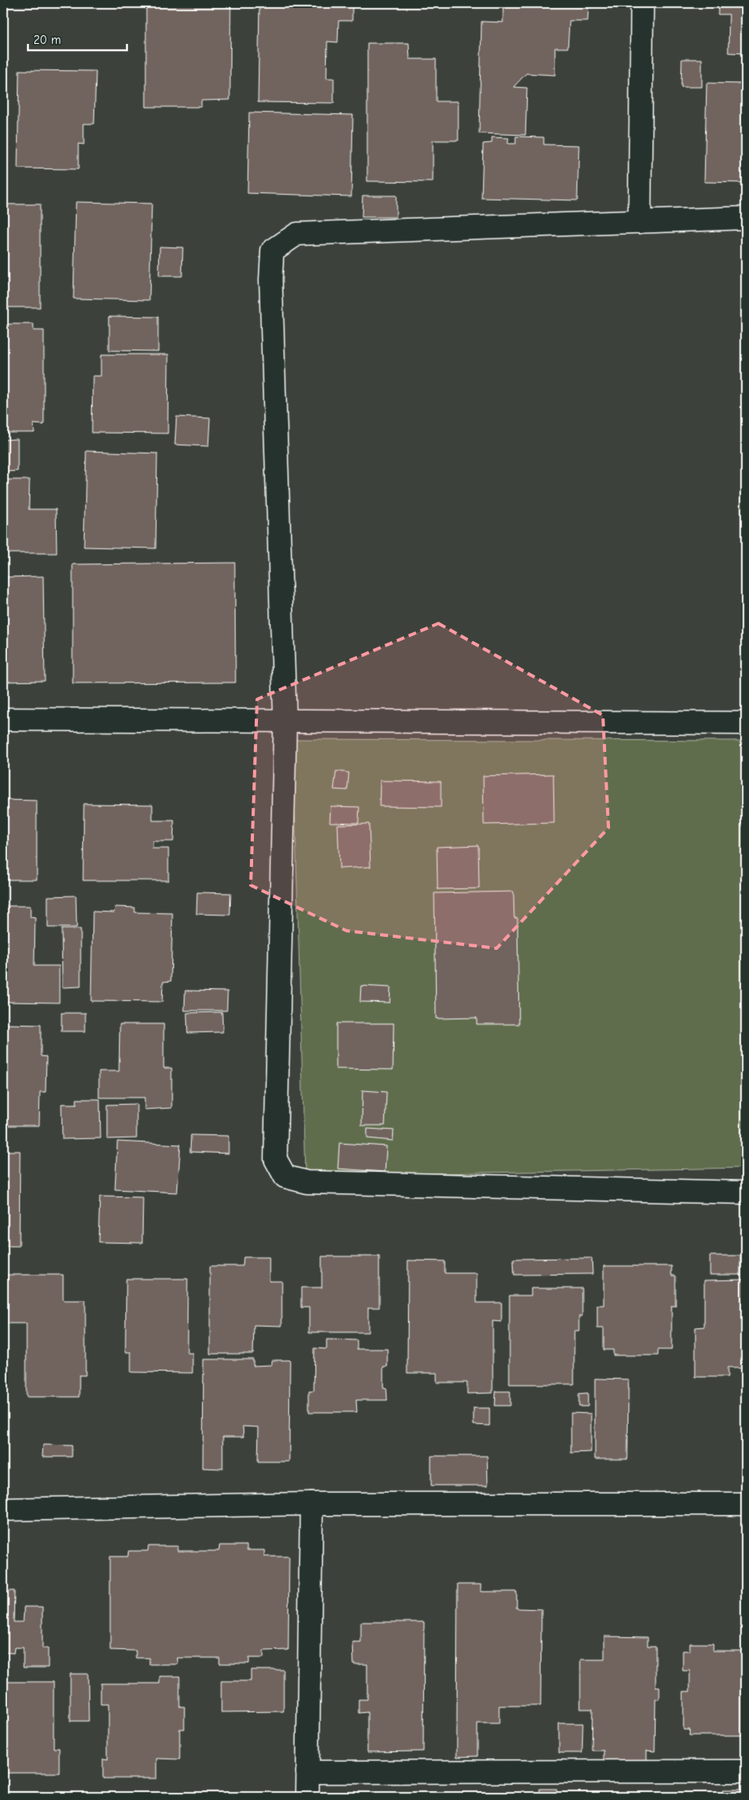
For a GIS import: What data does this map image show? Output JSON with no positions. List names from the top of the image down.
{
  "scale_bar": "20 m"
}
